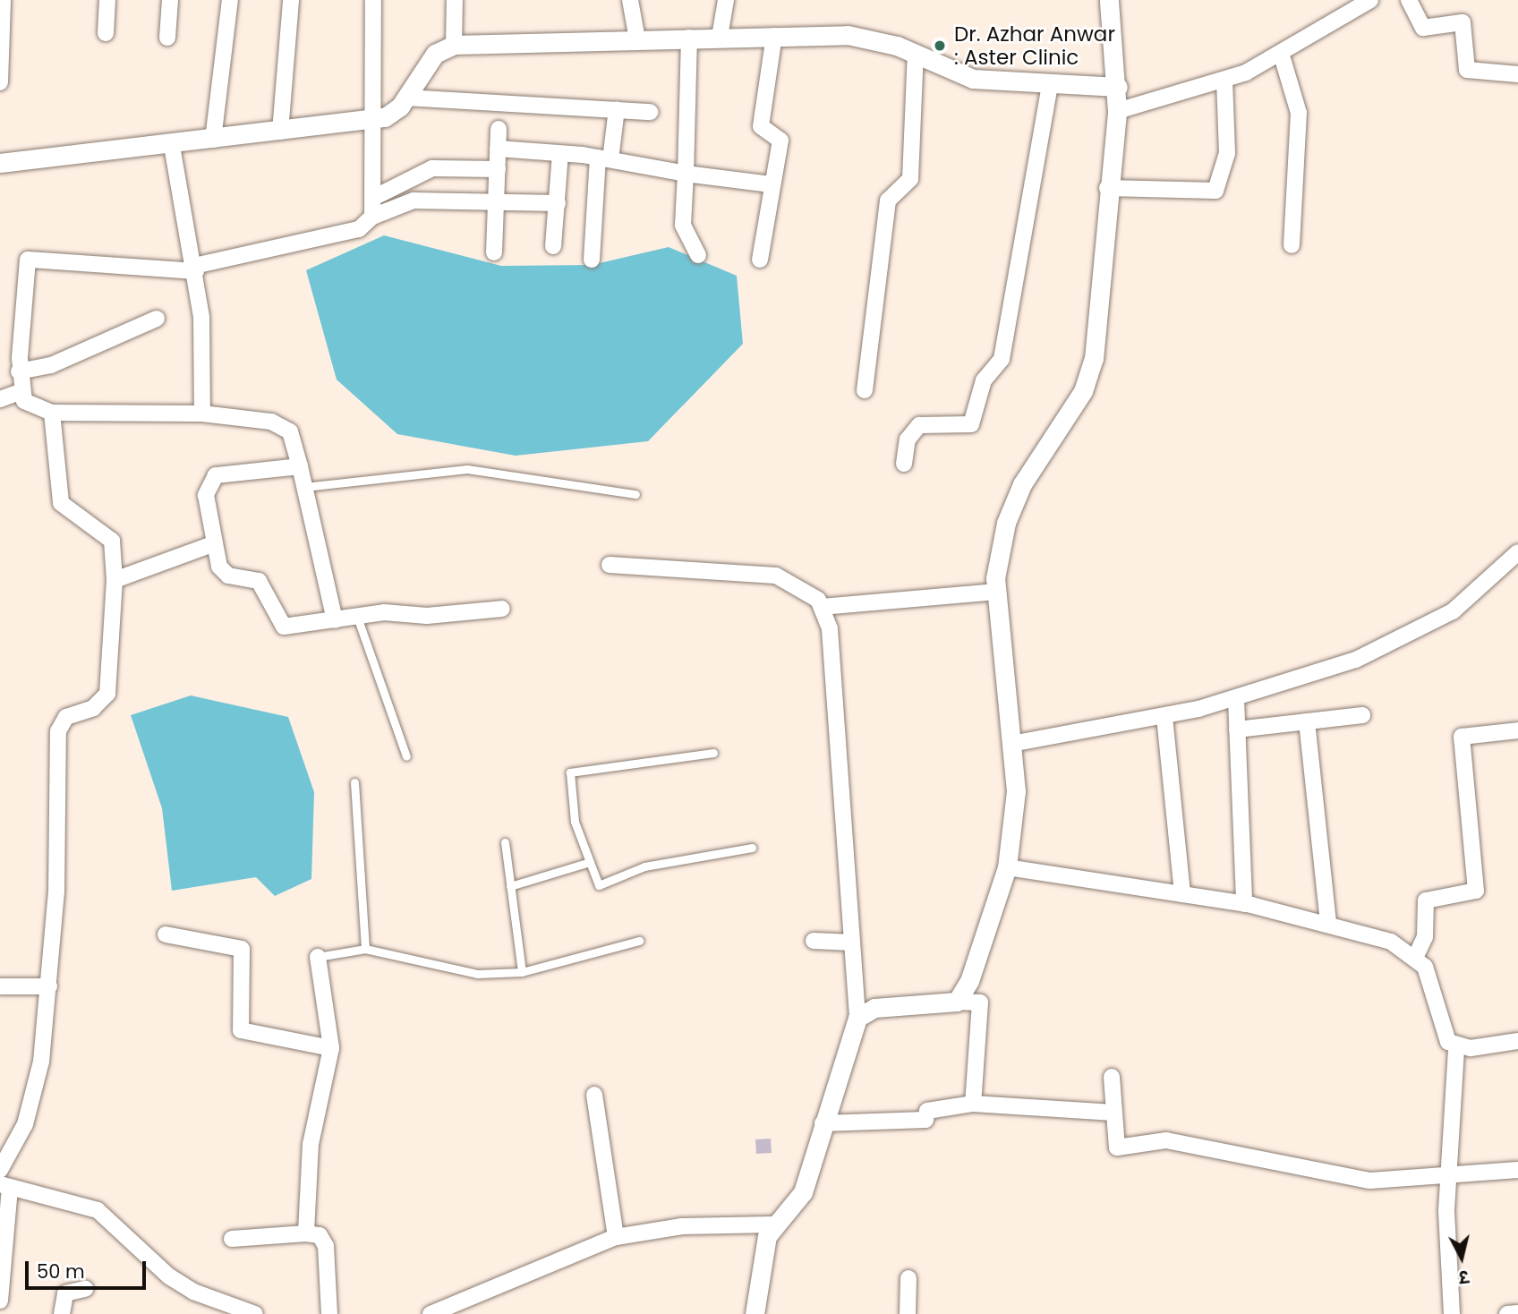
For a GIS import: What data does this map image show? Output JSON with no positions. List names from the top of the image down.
{
  "places": ["Dr. Azhar Anwar : Aster Clinic"],
  "scale_bar": "50 m",
  "north": "bottom"
}
